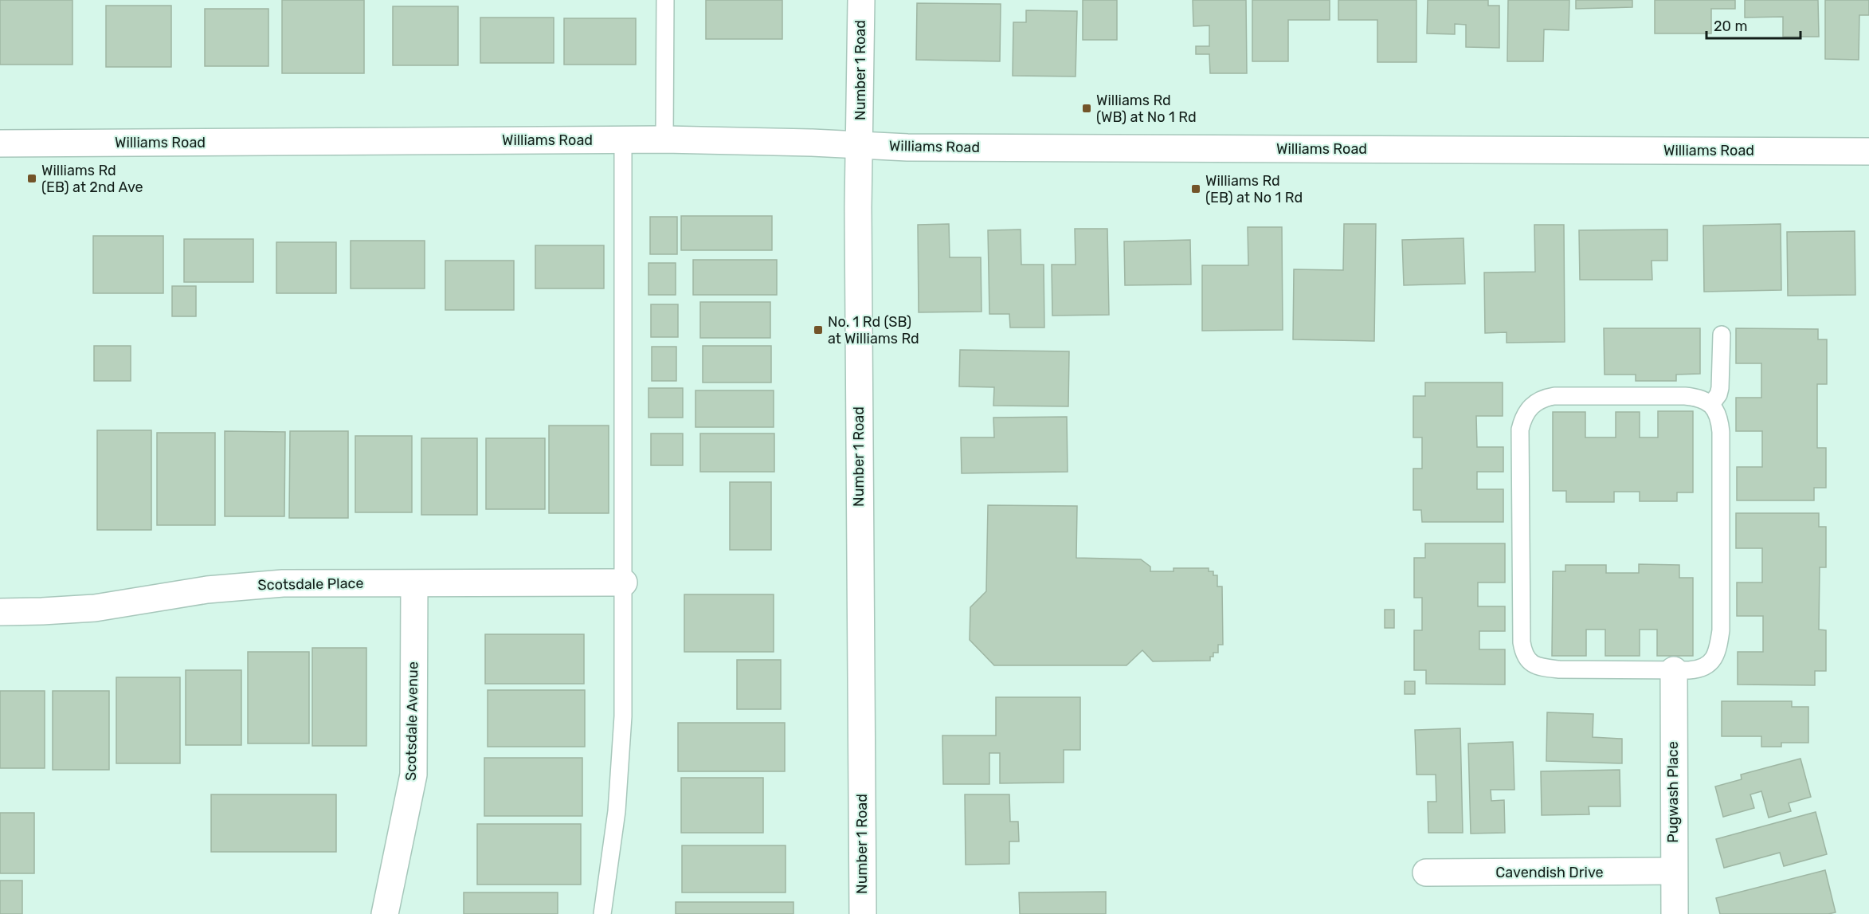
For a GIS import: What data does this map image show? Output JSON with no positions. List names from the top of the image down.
{
  "streets": {
    "street": [
      "Number 1 Road",
      "Williams Road",
      "Scotsdale Place",
      "Scotsdale Avenue",
      "Pugwash Place",
      "Cavendish Drive"
    ]
  },
  "crossings": [
    ["Number 1 Road", "Williams Road"],
    ["Scotsdale Place", "Scotsdale Avenue"],
    ["Pugwash Place", "Cavendish Drive"]
  ],
  "places": {
    "transit": [
      "Williams Rd (WB) at No 1 Rd",
      "Williams Rd (EB) at 2nd Ave",
      "Williams Rd (EB) at No 1 Rd",
      "No. 1 Rd (SB) at Williams Rd"
    ]
  },
  "scale_bar": "20 m"
}
